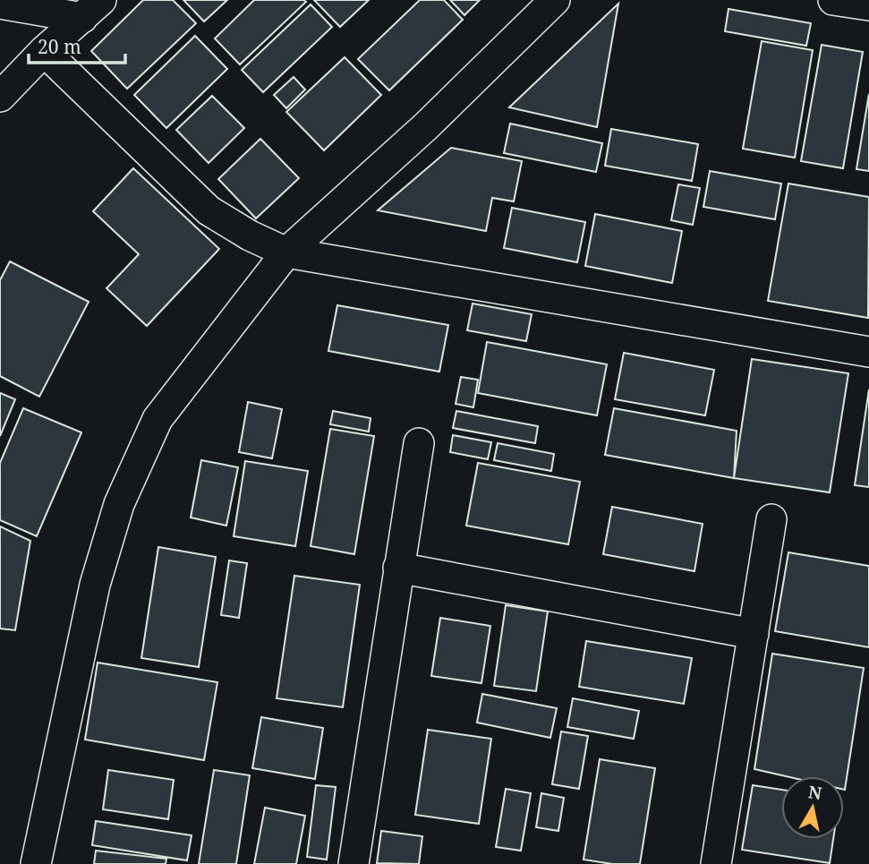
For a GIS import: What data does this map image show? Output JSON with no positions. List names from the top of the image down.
{
  "scale_bar": "20 m",
  "north": "top"
}
